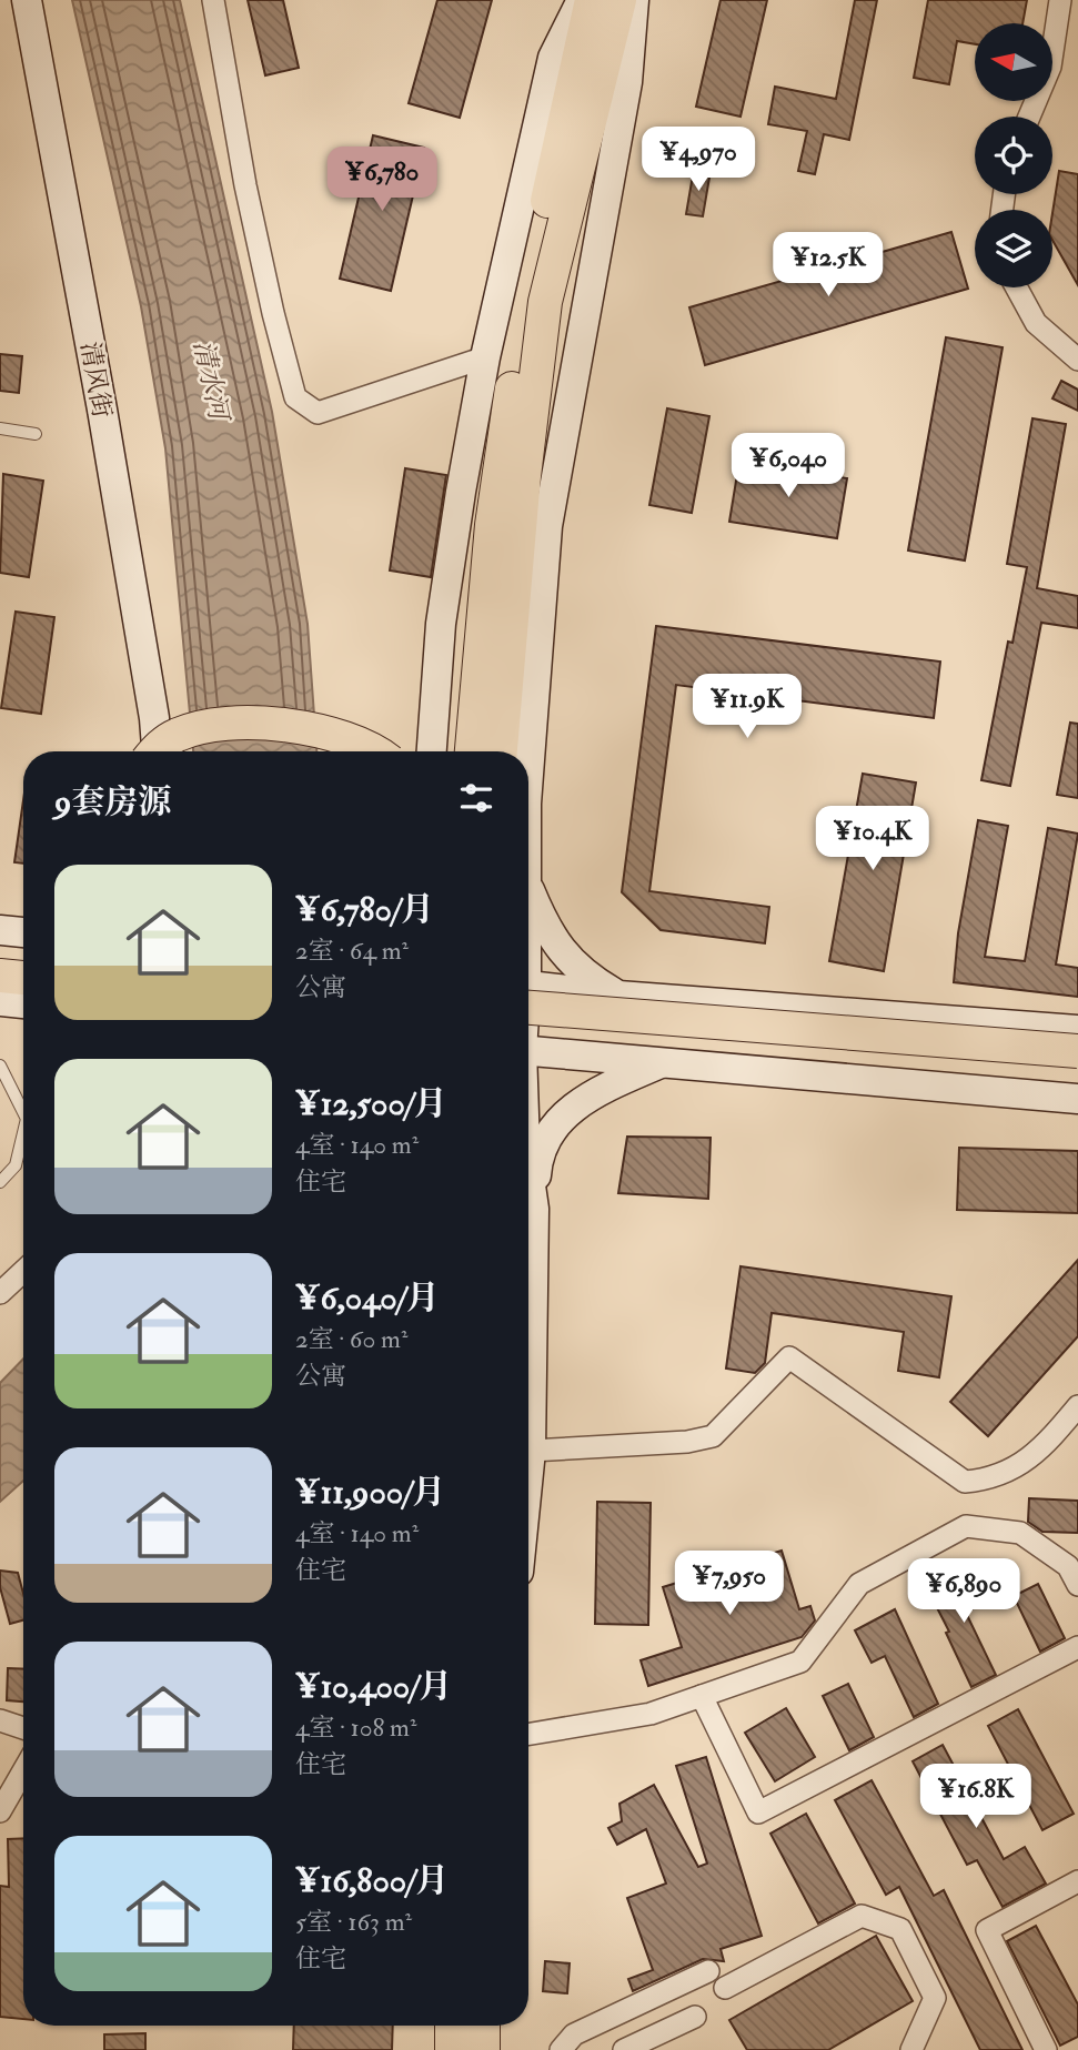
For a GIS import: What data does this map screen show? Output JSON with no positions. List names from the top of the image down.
{
  "streets": {
    "main road": ["清风街"]
  },
  "water": ["清水河"],
  "north": "left",
  "page": {
    "price": [
      "¥4,970",
      "¥6,780",
      "¥12.5K",
      "¥6,040",
      "¥11.9K",
      "¥10.4K",
      "¥7,950",
      "¥6,890",
      "¥16.8K"
    ],
    "heading": "9套房源",
    "list": [
      {
        "name": "¥6,780/月",
        "note": "2室 · 64 m² · 公寓"
      },
      {
        "name": "¥12,500/月",
        "note": "4室 · 140 m² · 住宅"
      },
      {
        "name": "¥6,040/月",
        "note": "2室 · 60 m² · 公寓"
      },
      {
        "name": "¥11,900/月",
        "note": "4室 · 140 m² · 住宅"
      },
      {
        "name": "¥10,400/月",
        "note": "4室 · 108 m² · 住宅"
      },
      {
        "name": "¥16,800/月",
        "note": "5室 · 163 m² · 住宅"
      }
    ]
  }
}
